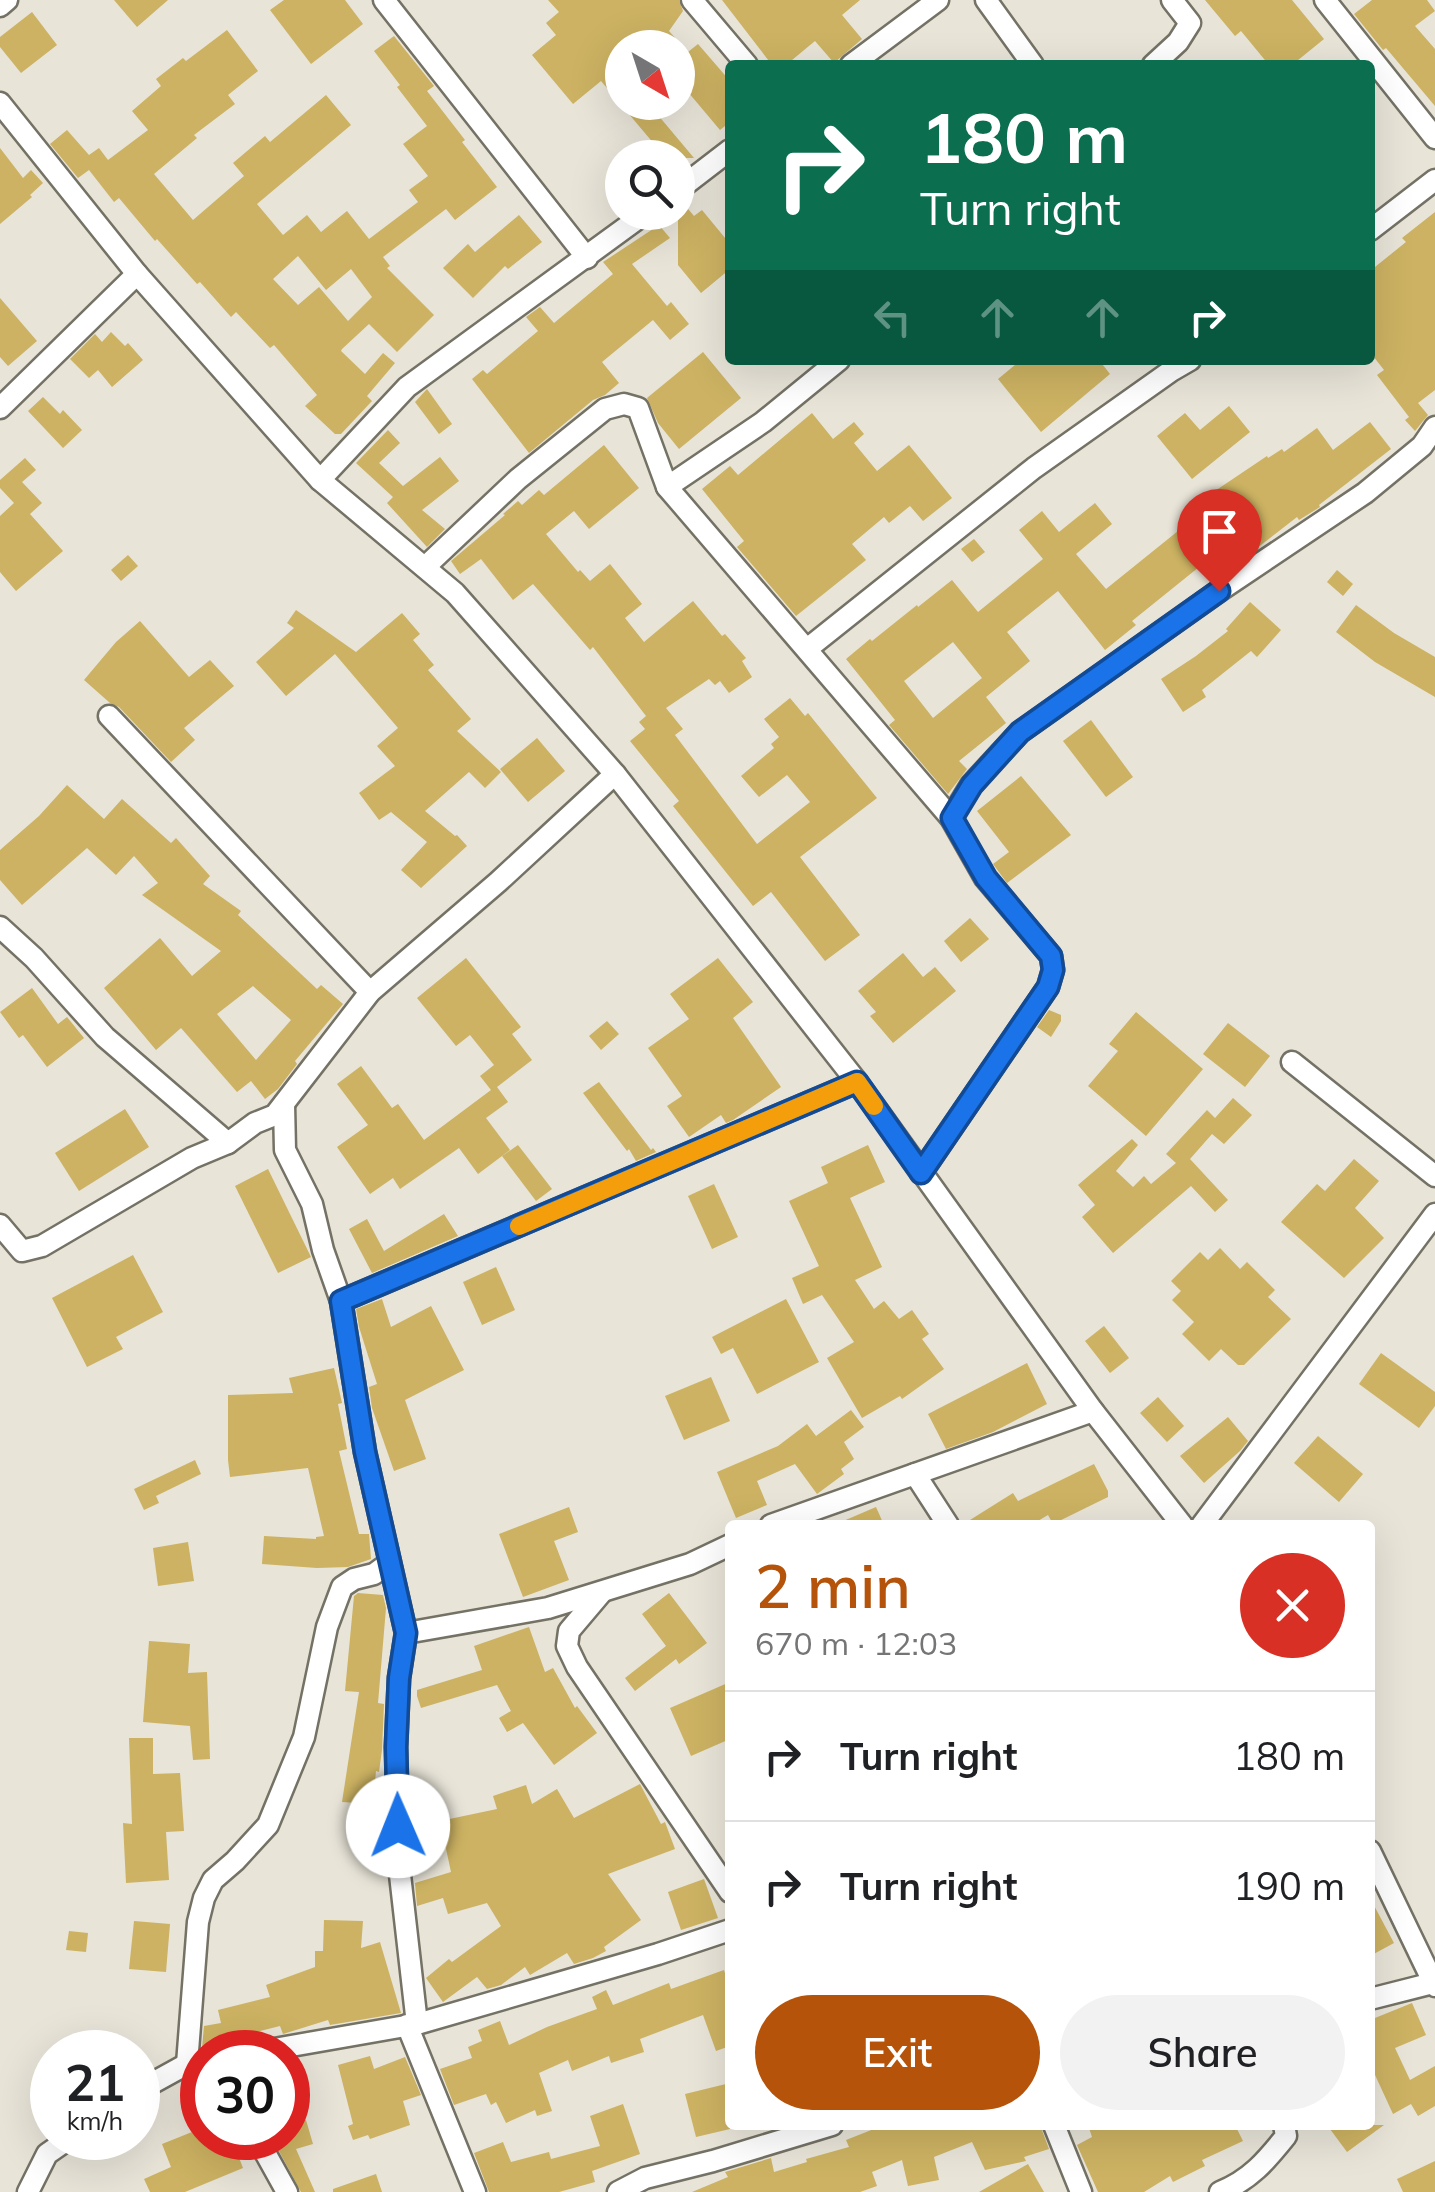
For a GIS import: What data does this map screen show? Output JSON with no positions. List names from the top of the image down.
{
  "north": "bottom right",
  "page": {
    "turn": ["180 m", "Turn right"],
    "heading": ["2 min", "670 m · 12:03"],
    "list": [
      {
        "name": "Turn right",
        "value": "180 m"
      },
      {
        "name": "Turn right",
        "value": "190 m"
      }
    ],
    "buttons": ["Exit", "Share"],
    "speed": "21 km/h",
    "limit": "30"
  }
}
